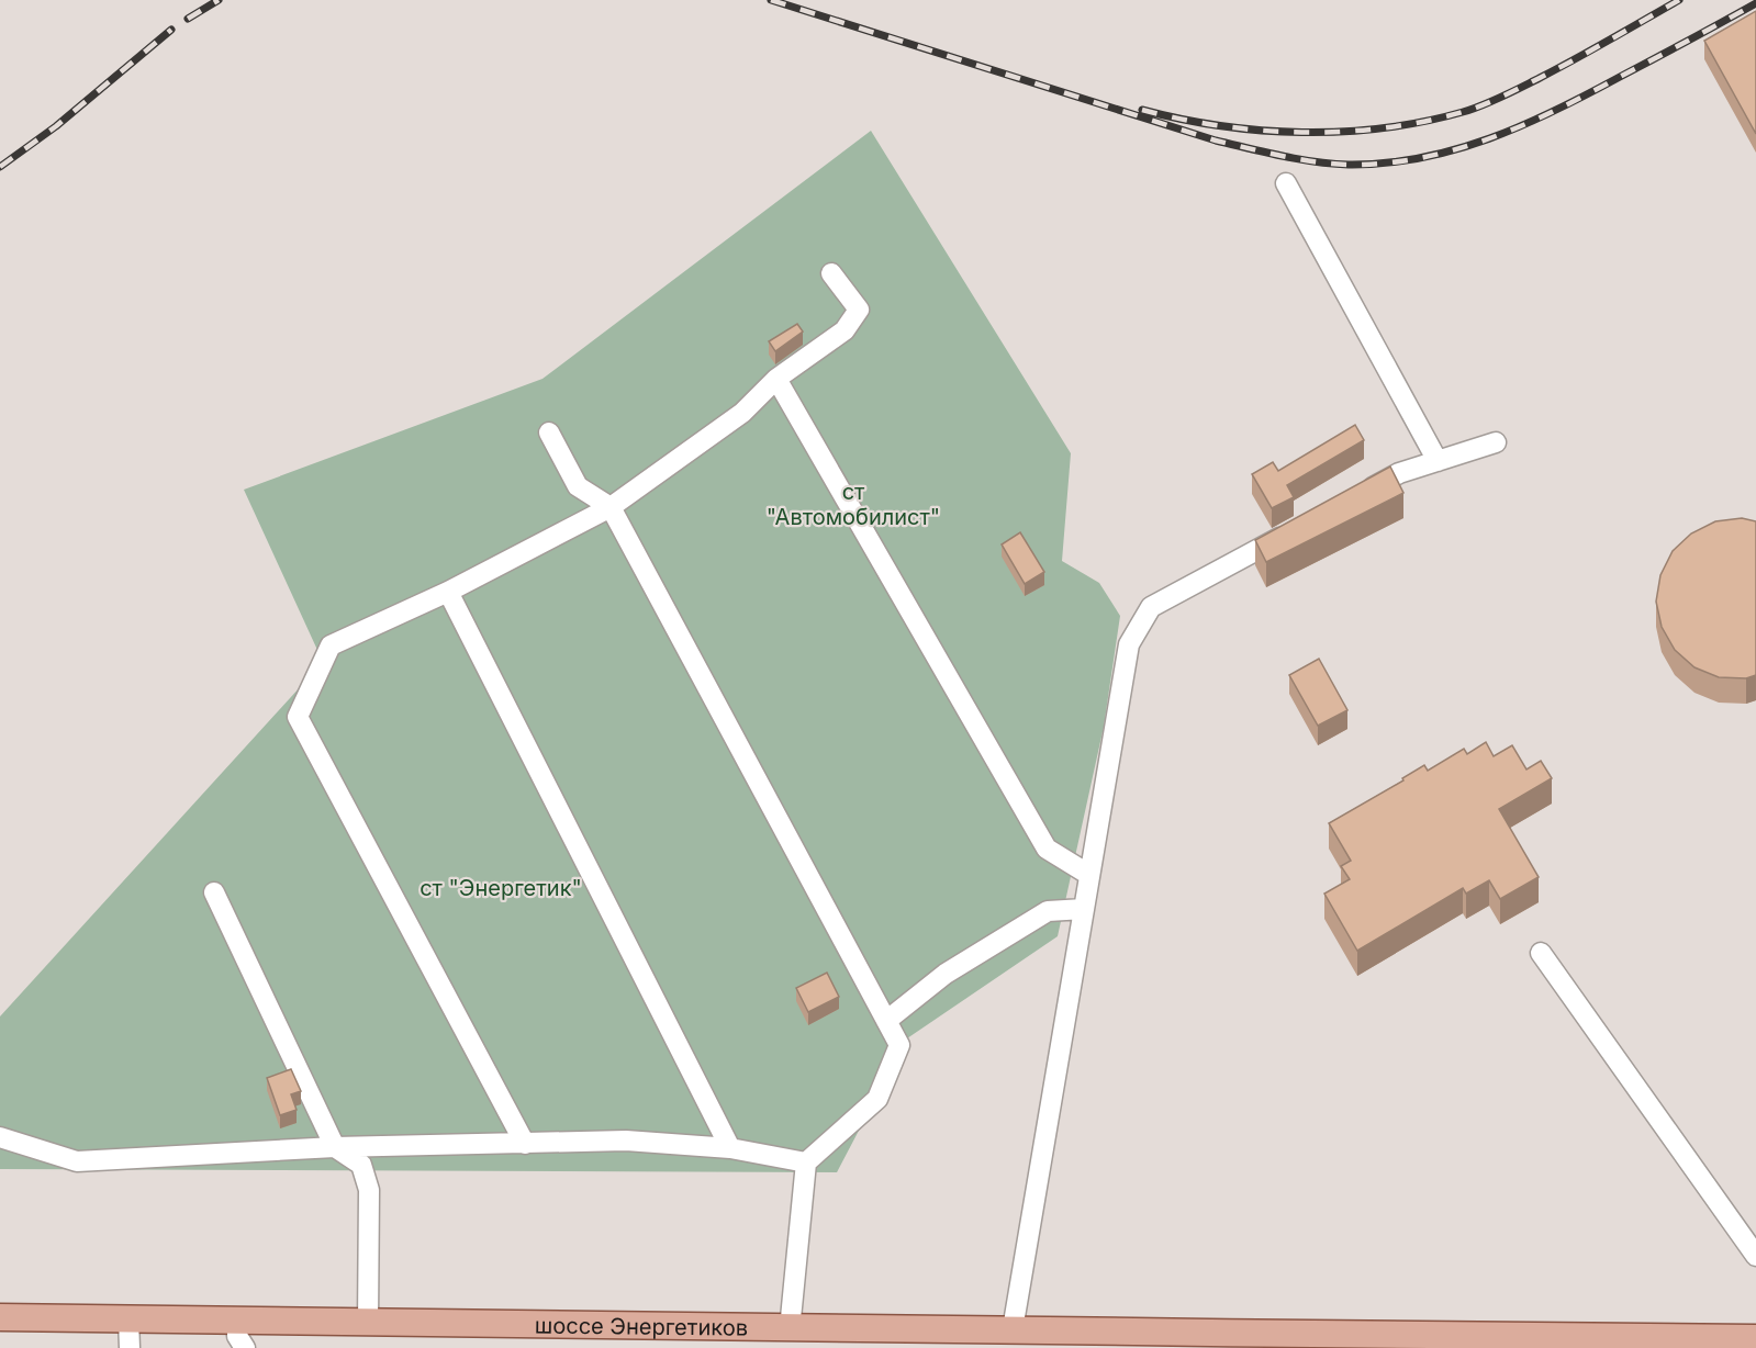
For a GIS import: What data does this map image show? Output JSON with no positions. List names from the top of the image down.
{
  "streets": {
    "main road": ["шоссе Энергетиков"]
  },
  "parks": ["ст \"Автомобилист\"", "ст \"Энергетик\""]
}
